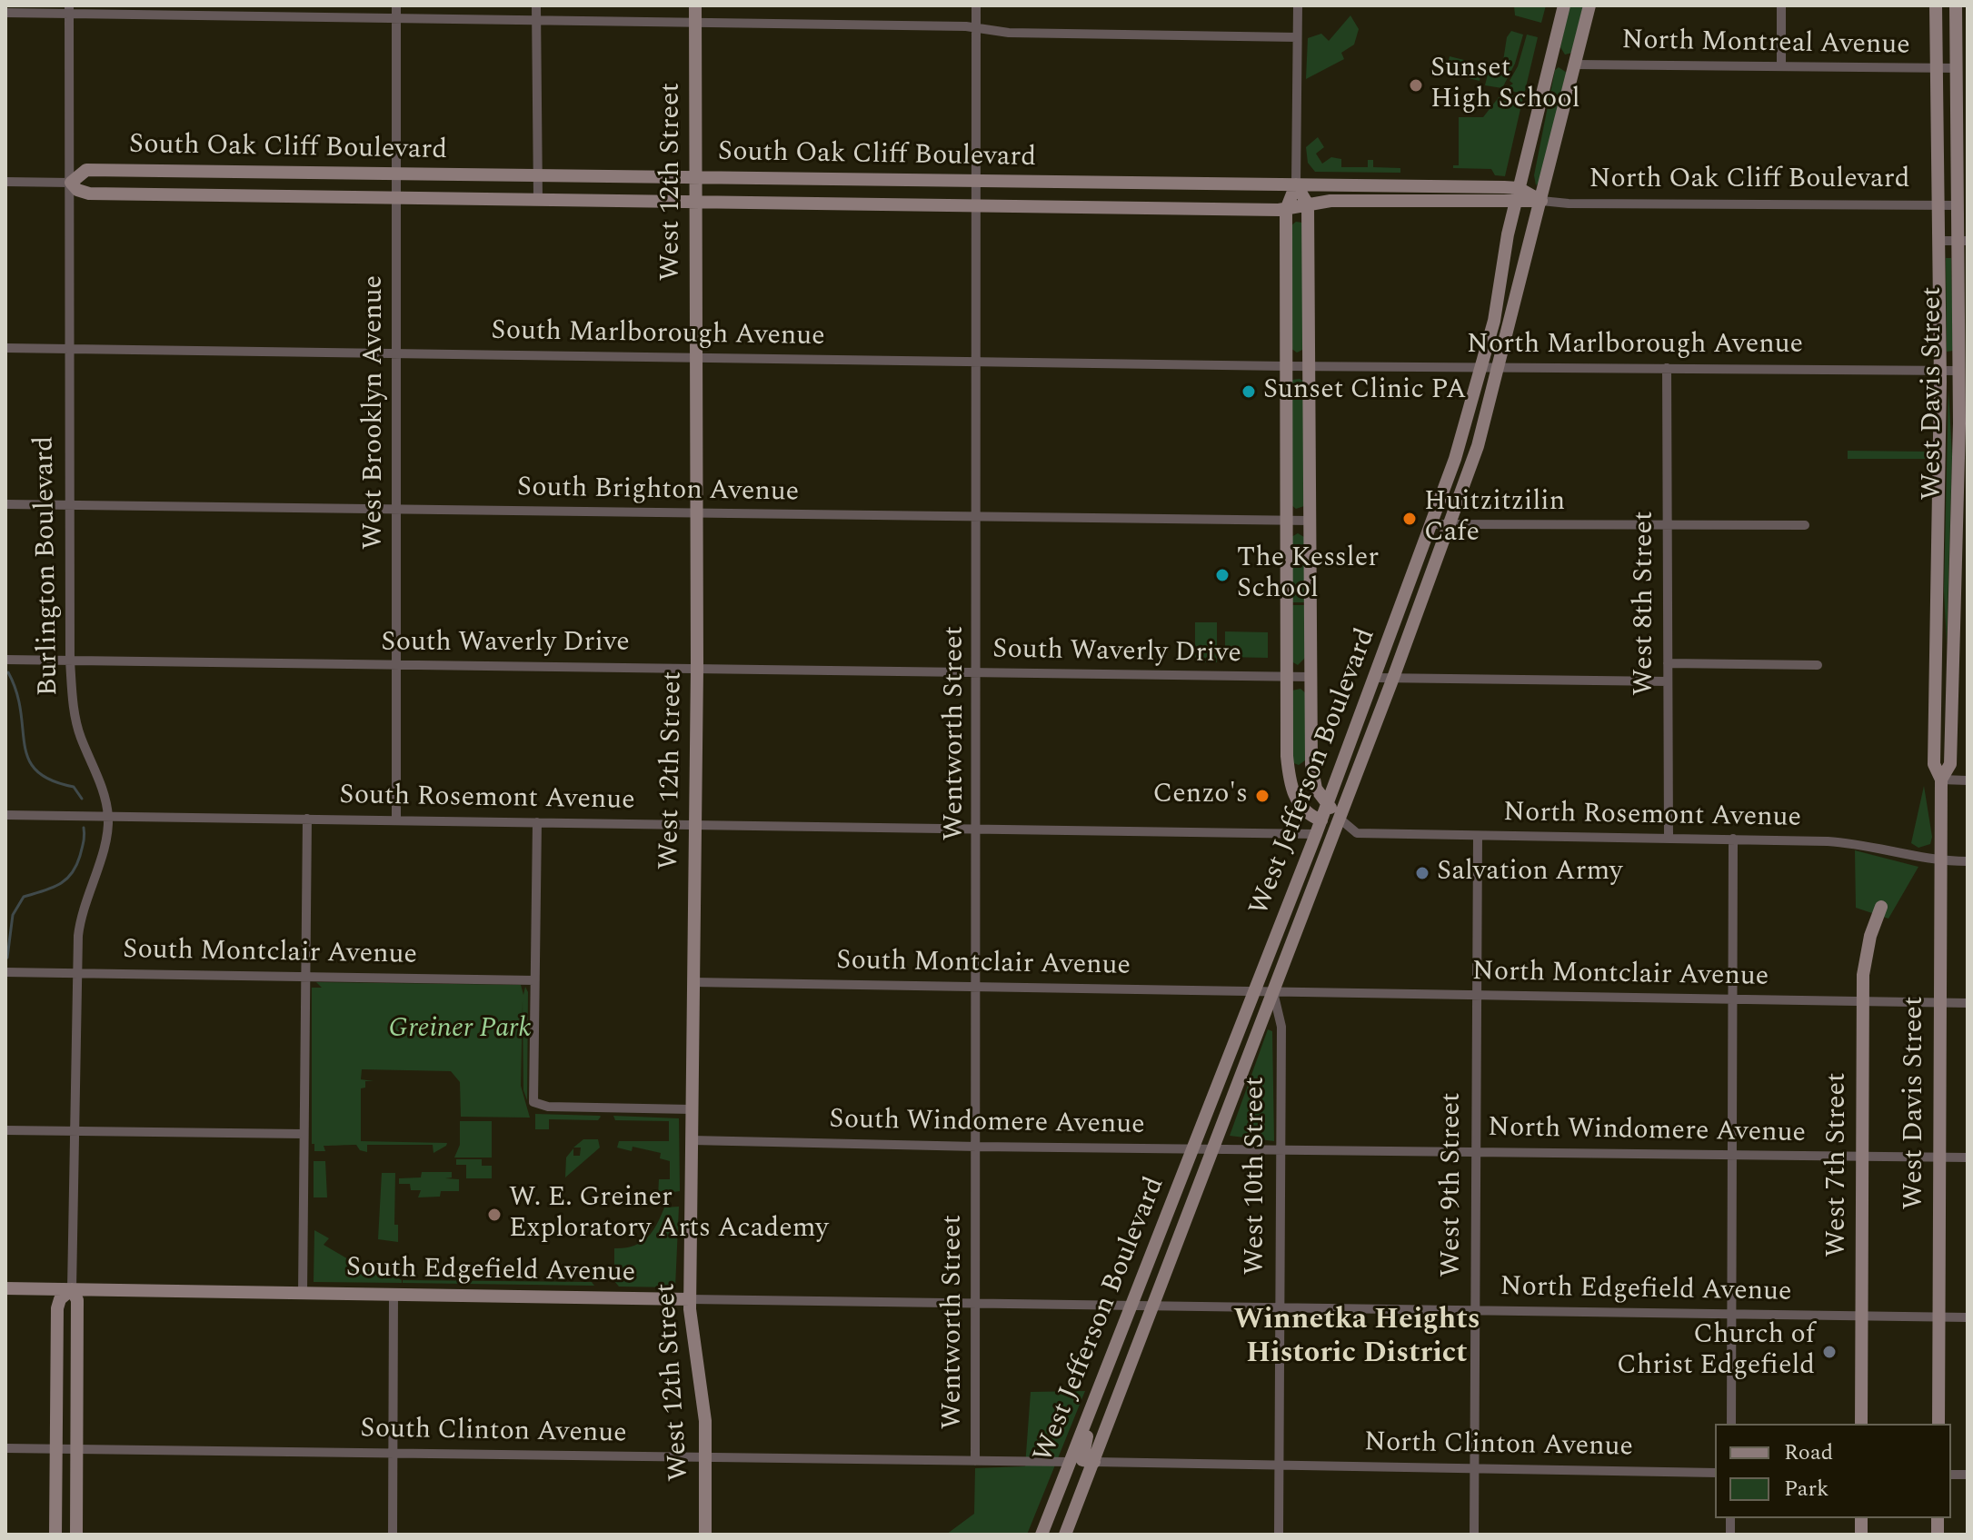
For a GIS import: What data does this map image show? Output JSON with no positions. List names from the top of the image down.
{
  "streets": {
    "street": [
      "North Montreal Avenue",
      "South Oak Cliff Boulevard",
      "North Oak Cliff Boulevard",
      "West 12th Street",
      "South Marlborough Avenue",
      "North Marlborough Avenue",
      "West Davis Street",
      "West Brooklyn Avenue",
      "South Brighton Avenue",
      "Burlington Boulevard",
      "West 8th Street",
      "South Waverly Drive",
      "Wentworth Street",
      "West Jefferson Boulevard",
      "South Rosemont Avenue",
      "North Rosemont Avenue",
      "South Montclair Avenue",
      "North Montclair Avenue",
      "South Windomere Avenue",
      "North Windomere Avenue",
      "West 7th Street",
      "West 10th Street",
      "West 9th Street",
      "South Edgefield Avenue",
      "North Edgefield Avenue",
      "South Clinton Avenue",
      "North Clinton Avenue"
    ]
  },
  "crossings": [
    ["North Montreal Avenue", "West Davis Street"],
    ["North Montreal Avenue", "West Jefferson Boulevard"],
    ["South Oak Cliff Boulevard", "North Oak Cliff Boulevard"],
    ["South Oak Cliff Boulevard", "West 12th Street"],
    ["South Oak Cliff Boulevard", "West Brooklyn Avenue"],
    ["South Oak Cliff Boulevard", "Burlington Boulevard"],
    ["South Oak Cliff Boulevard", "Wentworth Street"],
    ["North Oak Cliff Boulevard", "West Davis Street"],
    ["North Oak Cliff Boulevard", "West Jefferson Boulevard"],
    ["West 12th Street", "South Marlborough Avenue"],
    ["West 12th Street", "South Brighton Avenue"],
    ["West 12th Street", "South Waverly Drive"],
    ["West 12th Street", "South Rosemont Avenue"],
    ["West 12th Street", "South Montclair Avenue"],
    ["West 12th Street", "South Windomere Avenue"],
    ["West 12th Street", "South Edgefield Avenue"],
    ["West 12th Street", "South Clinton Avenue"],
    ["South Marlborough Avenue", "North Marlborough Avenue"],
    ["South Marlborough Avenue", "West Brooklyn Avenue"],
    ["South Marlborough Avenue", "Burlington Boulevard"],
    ["South Marlborough Avenue", "Wentworth Street"],
    ["North Marlborough Avenue", "West Davis Street"],
    ["North Marlborough Avenue", "West 8th Street"],
    ["North Marlborough Avenue", "West Jefferson Boulevard"],
    ["West Davis Street", "North Rosemont Avenue"],
    ["West Davis Street", "North Montclair Avenue"],
    ["West Davis Street", "North Windomere Avenue"],
    ["West Davis Street", "North Edgefield Avenue"],
    ["West Brooklyn Avenue", "South Brighton Avenue"],
    ["West Brooklyn Avenue", "South Waverly Drive"],
    ["West Brooklyn Avenue", "South Rosemont Avenue"],
    ["South Brighton Avenue", "Burlington Boulevard"],
    ["South Brighton Avenue", "Wentworth Street"],
    ["Burlington Boulevard", "South Waverly Drive"],
    ["Burlington Boulevard", "South Rosemont Avenue"],
    ["Burlington Boulevard", "South Montclair Avenue"],
    ["Burlington Boulevard", "South Edgefield Avenue"],
    ["Burlington Boulevard", "South Clinton Avenue"],
    ["West 8th Street", "North Rosemont Avenue"],
    ["South Waverly Drive", "Wentworth Street"],
    ["Wentworth Street", "South Rosemont Avenue"],
    ["Wentworth Street", "South Montclair Avenue"],
    ["Wentworth Street", "South Windomere Avenue"],
    ["Wentworth Street", "South Edgefield Avenue"],
    ["Wentworth Street", "South Clinton Avenue"],
    ["West Jefferson Boulevard", "South Rosemont Avenue"],
    ["West Jefferson Boulevard", "North Rosemont Avenue"],
    ["West Jefferson Boulevard", "South Montclair Avenue"],
    ["West Jefferson Boulevard", "North Montclair Avenue"],
    ["West Jefferson Boulevard", "South Windomere Avenue"],
    ["West Jefferson Boulevard", "West 10th Street"],
    ["West Jefferson Boulevard", "South Edgefield Avenue"],
    ["West Jefferson Boulevard", "South Clinton Avenue"],
    ["North Rosemont Avenue", "West 9th Street"],
    ["South Montclair Avenue", "North Montclair Avenue"],
    ["South Montclair Avenue", "West 10th Street"],
    ["North Montclair Avenue", "West 7th Street"],
    ["North Montclair Avenue", "West 10th Street"],
    ["North Montclair Avenue", "West 9th Street"],
    ["South Windomere Avenue", "North Windomere Avenue"],
    ["South Windomere Avenue", "West 10th Street"],
    ["North Windomere Avenue", "West 7th Street"],
    ["North Windomere Avenue", "West 10th Street"],
    ["North Windomere Avenue", "West 9th Street"],
    ["West 7th Street", "North Edgefield Avenue"],
    ["West 10th Street", "South Edgefield Avenue"],
    ["West 10th Street", "North Edgefield Avenue"],
    ["West 10th Street", "North Clinton Avenue"],
    ["West 9th Street", "North Edgefield Avenue"],
    ["West 9th Street", "North Clinton Avenue"],
    ["South Edgefield Avenue", "North Edgefield Avenue"]
  ],
  "districts": ["Winnetka Heights Historic District"],
  "parks": ["Greiner Park"],
  "places": [
    "Sunset High School",
    "Sunset Clinic PA",
    "Huitzitzilin Cafe",
    "The Kessler School",
    "Cenzo's",
    "Salvation Army",
    "W. E. Greiner Exploratory Arts Academy",
    "Church of Christ Edgefield"
  ],
  "legend": ["Road", "Park"]
}
